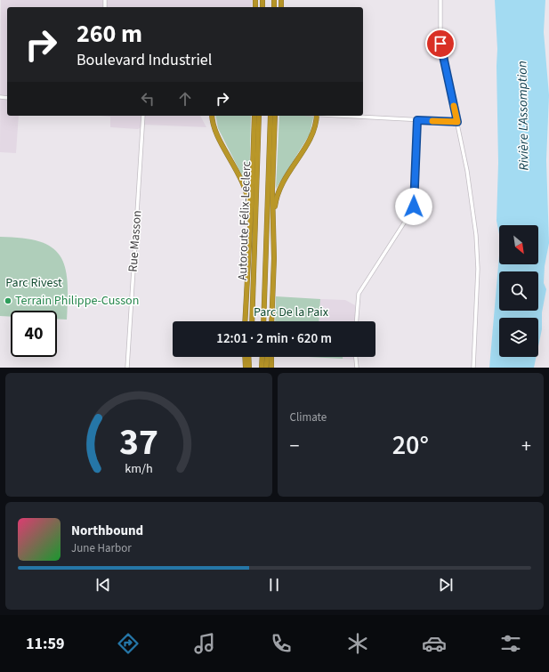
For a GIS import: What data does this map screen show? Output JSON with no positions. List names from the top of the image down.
{
  "streets": {
    "highway": ["Autoroute Félix-Leclerc"],
    "street": ["Rue Masson"]
  },
  "water": ["Rivière L'Assomption"],
  "parks": ["Parc Rivest", "Parc De la Paix"],
  "places": ["Terrain Philippe-Cusson"],
  "north": "bottom right",
  "page": {
    "turn": ["260 m", "Boulevard Industriel"],
    "limit": "40",
    "trip": "12:01 · 2 min · 620 m",
    "tile": "Climate",
    "heat": ["−", "20°", "+"],
    "song": ["Northbound", "June Harbor"],
    "tabs": "11:59",
    "gauge": ["37", "km/h"]
  }
}
